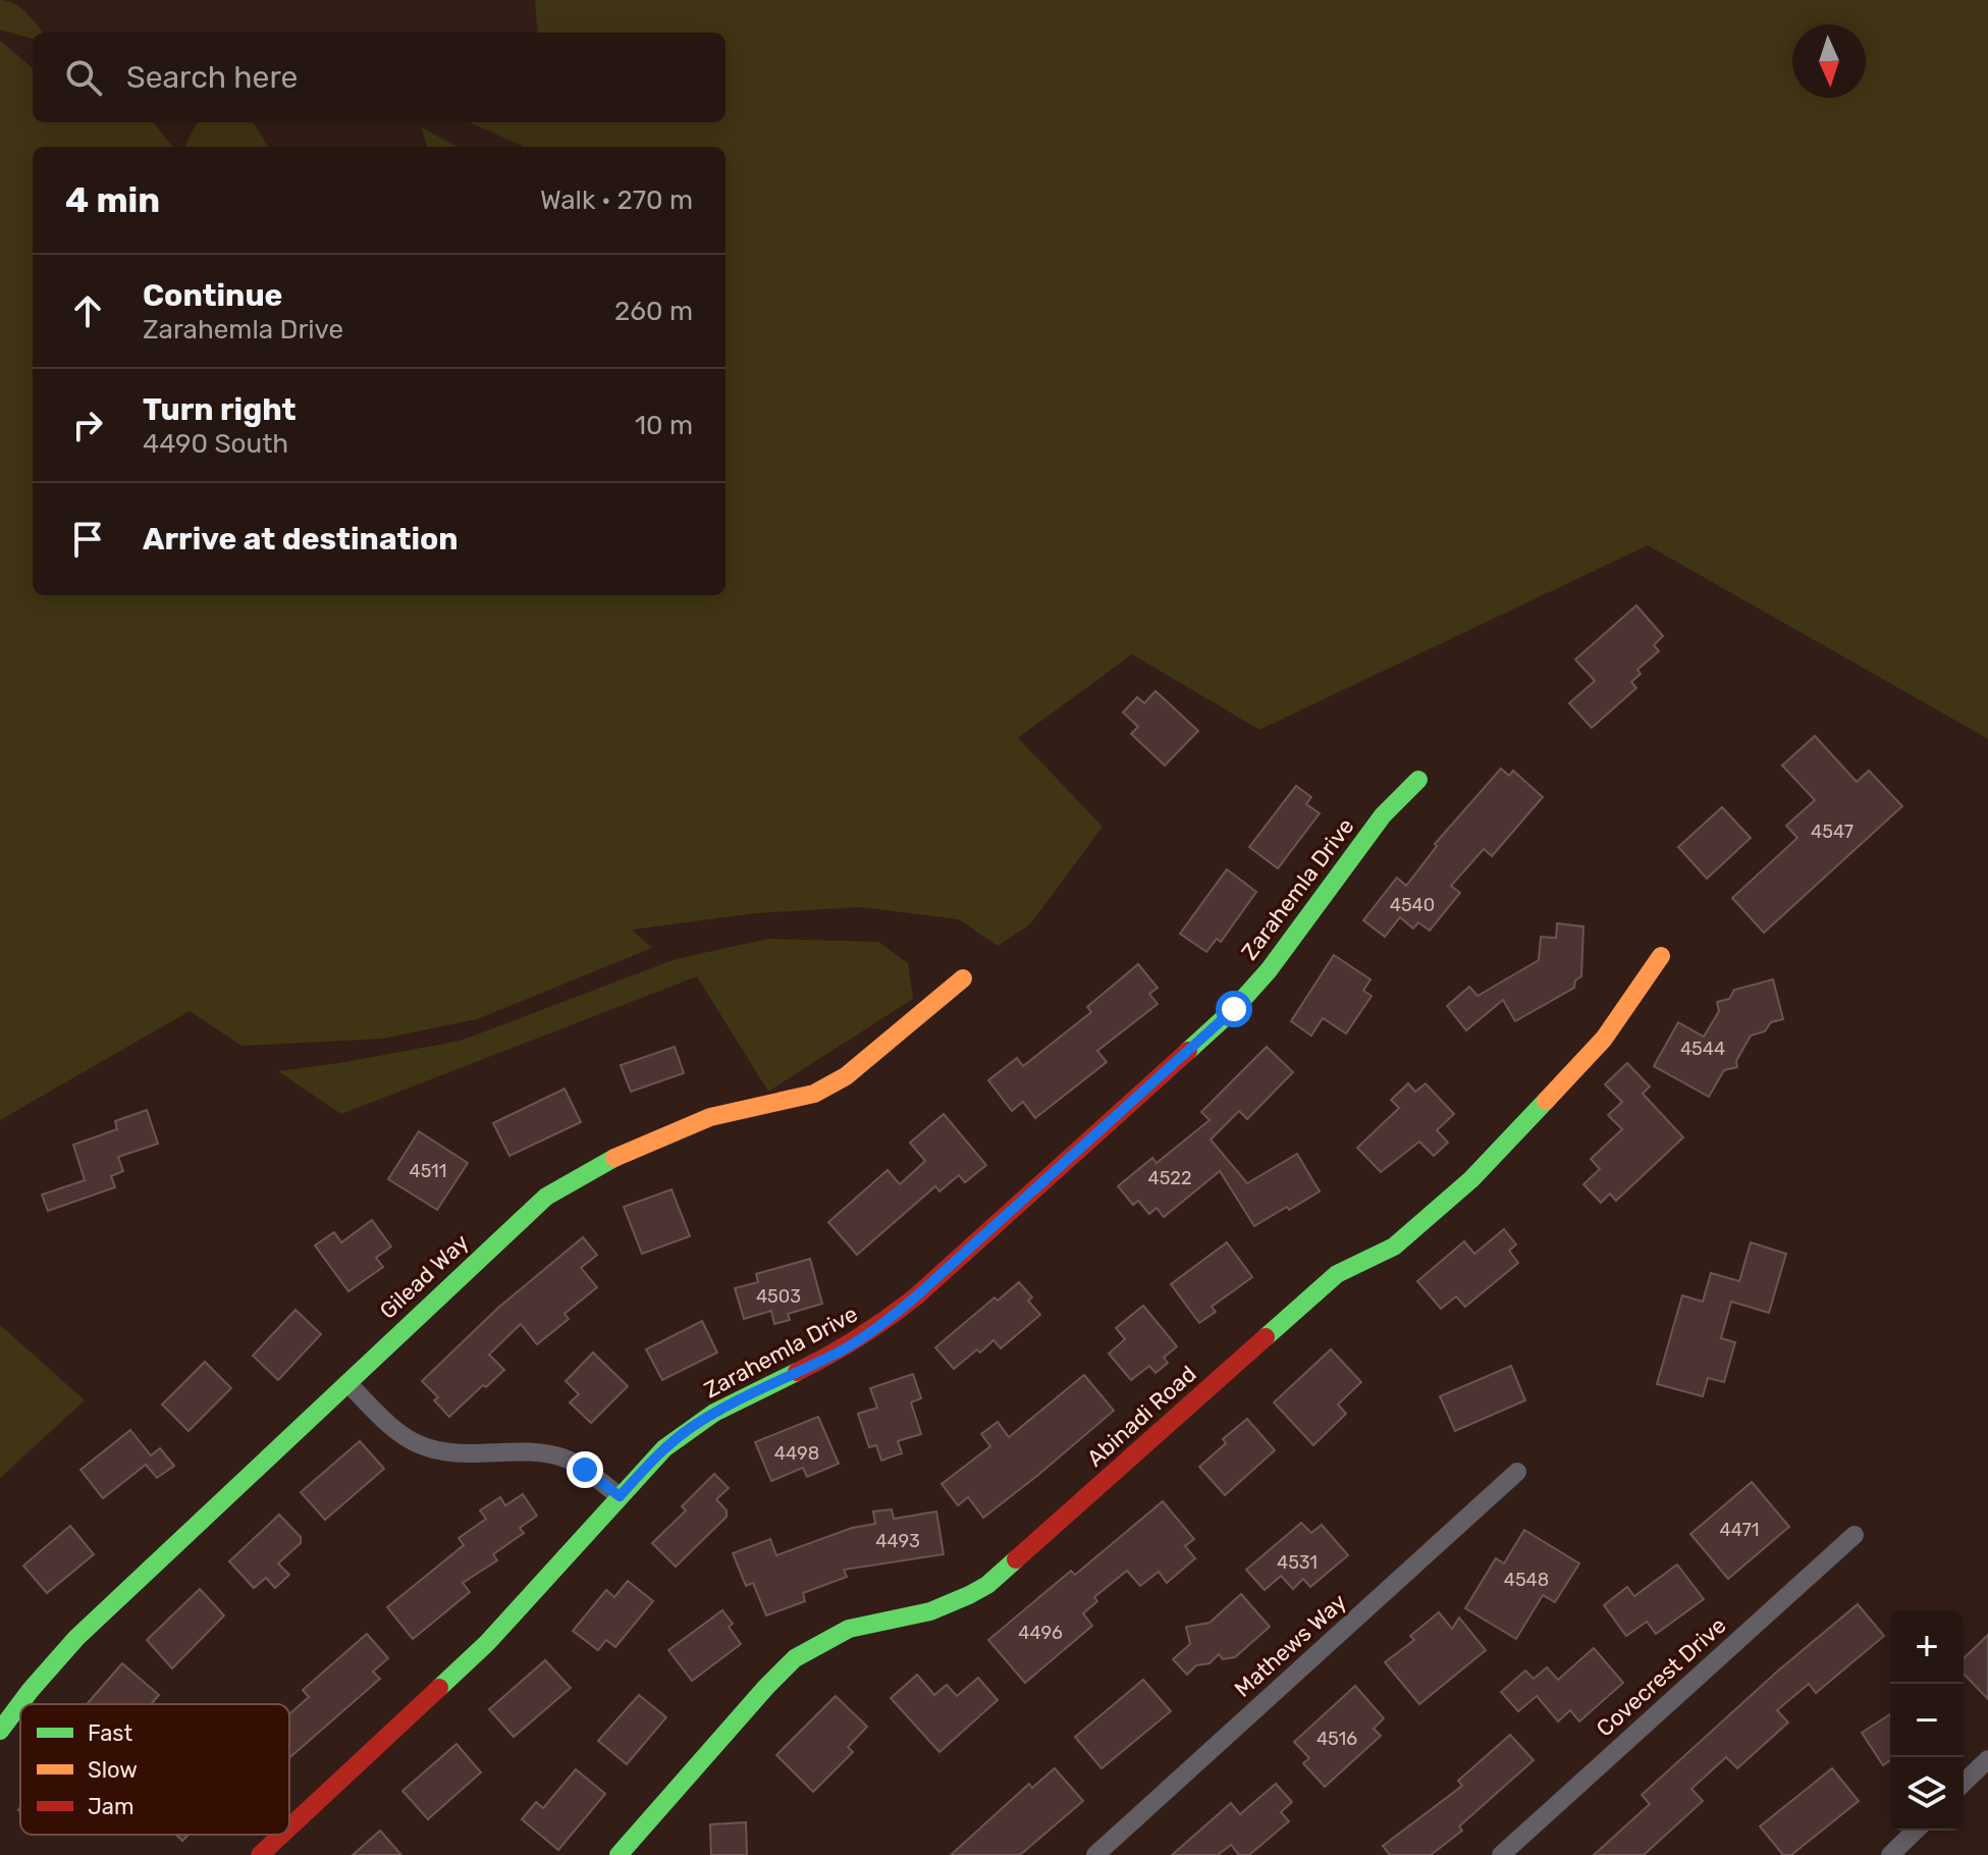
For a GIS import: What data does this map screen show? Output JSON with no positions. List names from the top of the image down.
{
  "streets": {
    "street": [
      "Zarahemla Drive",
      "Gilead Way",
      "Abinadi Road",
      "Mathews Way",
      "Covecrest Drive"
    ]
  },
  "house_numbers": [
    "4547",
    "4540",
    "4544",
    "4511",
    "4522",
    "4503",
    "4498",
    "4471",
    "4493",
    "4531",
    "4548",
    "4496",
    "4516"
  ],
  "legend": ["Fast", "Slow", "Jam"],
  "north": "bottom",
  "page": {
    "search": "Search here",
    "heading": ["4 min", "Walk · 270 m"],
    "list": [
      ["Continue", "Zarahemla Drive", "260 m"],
      ["Turn right", "4490 South", "10 m"],
      "Arrive at destination"
    ],
    "map_buttons": ["+", "−"]
  }
}
